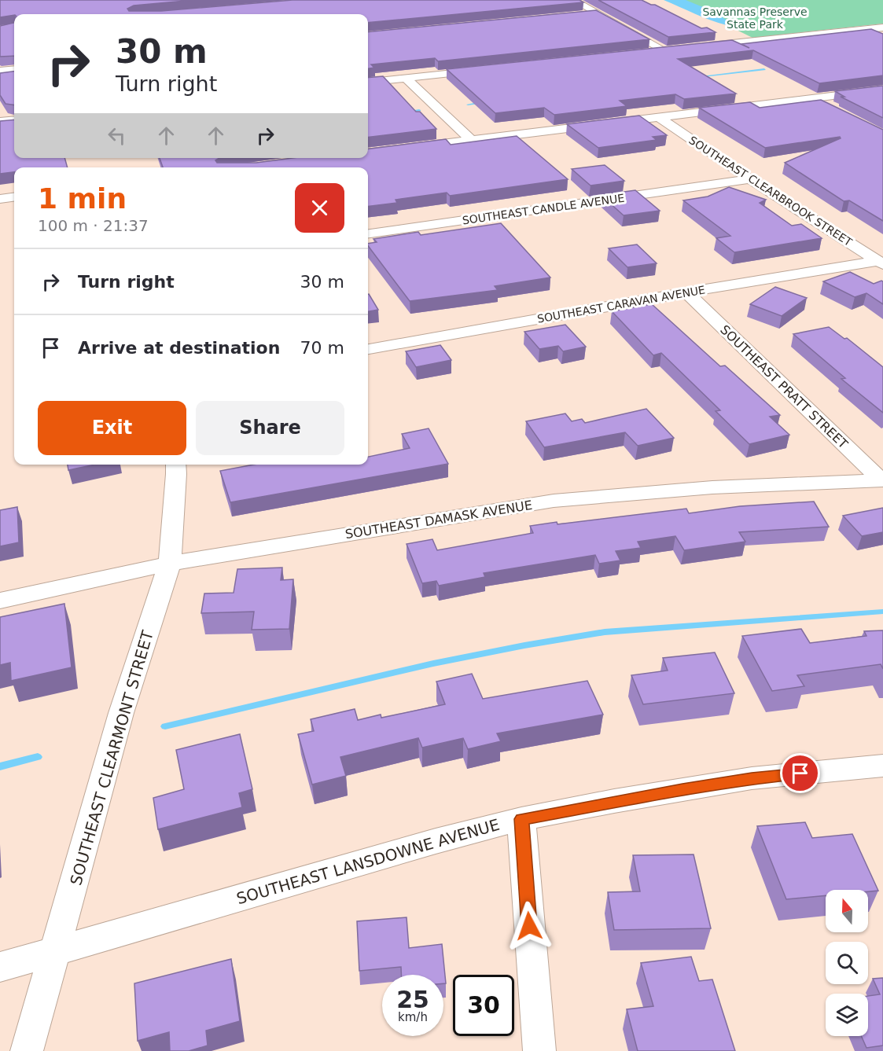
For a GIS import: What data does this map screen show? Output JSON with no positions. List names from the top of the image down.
{
  "streets": {
    "street": [
      "SOUTHEAST CLEARBROOK STREET",
      "SOUTHEAST CANDLE AVENUE",
      "SOUTHEAST CARAVAN AVENUE",
      "SOUTHEAST PRATT STREET",
      "SOUTHEAST DAMASK AVENUE",
      "SOUTHEAST CLEARMONT STREET",
      "SOUTHEAST LANSDOWNE AVENUE"
    ]
  },
  "crossings": [
    ["SOUTHEAST CLEARBROOK STREET", "SOUTHEAST CANDLE AVENUE"],
    ["SOUTHEAST CLEARBROOK STREET", "SOUTHEAST CARAVAN AVENUE"],
    ["SOUTHEAST CARAVAN AVENUE", "SOUTHEAST PRATT STREET"],
    ["SOUTHEAST PRATT STREET", "SOUTHEAST DAMASK AVENUE"],
    ["SOUTHEAST DAMASK AVENUE", "SOUTHEAST CLEARMONT STREET"],
    ["SOUTHEAST CLEARMONT STREET", "SOUTHEAST LANSDOWNE AVENUE"]
  ],
  "parks": ["Savannas Preserve State Park"],
  "north": "top",
  "page": {
    "turn": ["30 m", "Turn right"],
    "heading": ["1 min", "100 m · 21:37"],
    "list": [
      {
        "name": "Turn right",
        "value": "30 m"
      },
      {
        "name": "Arrive at destination",
        "value": "70 m"
      }
    ],
    "buttons": ["Exit", "Share"],
    "speed": "25 km/h",
    "limit": "30"
  }
}
